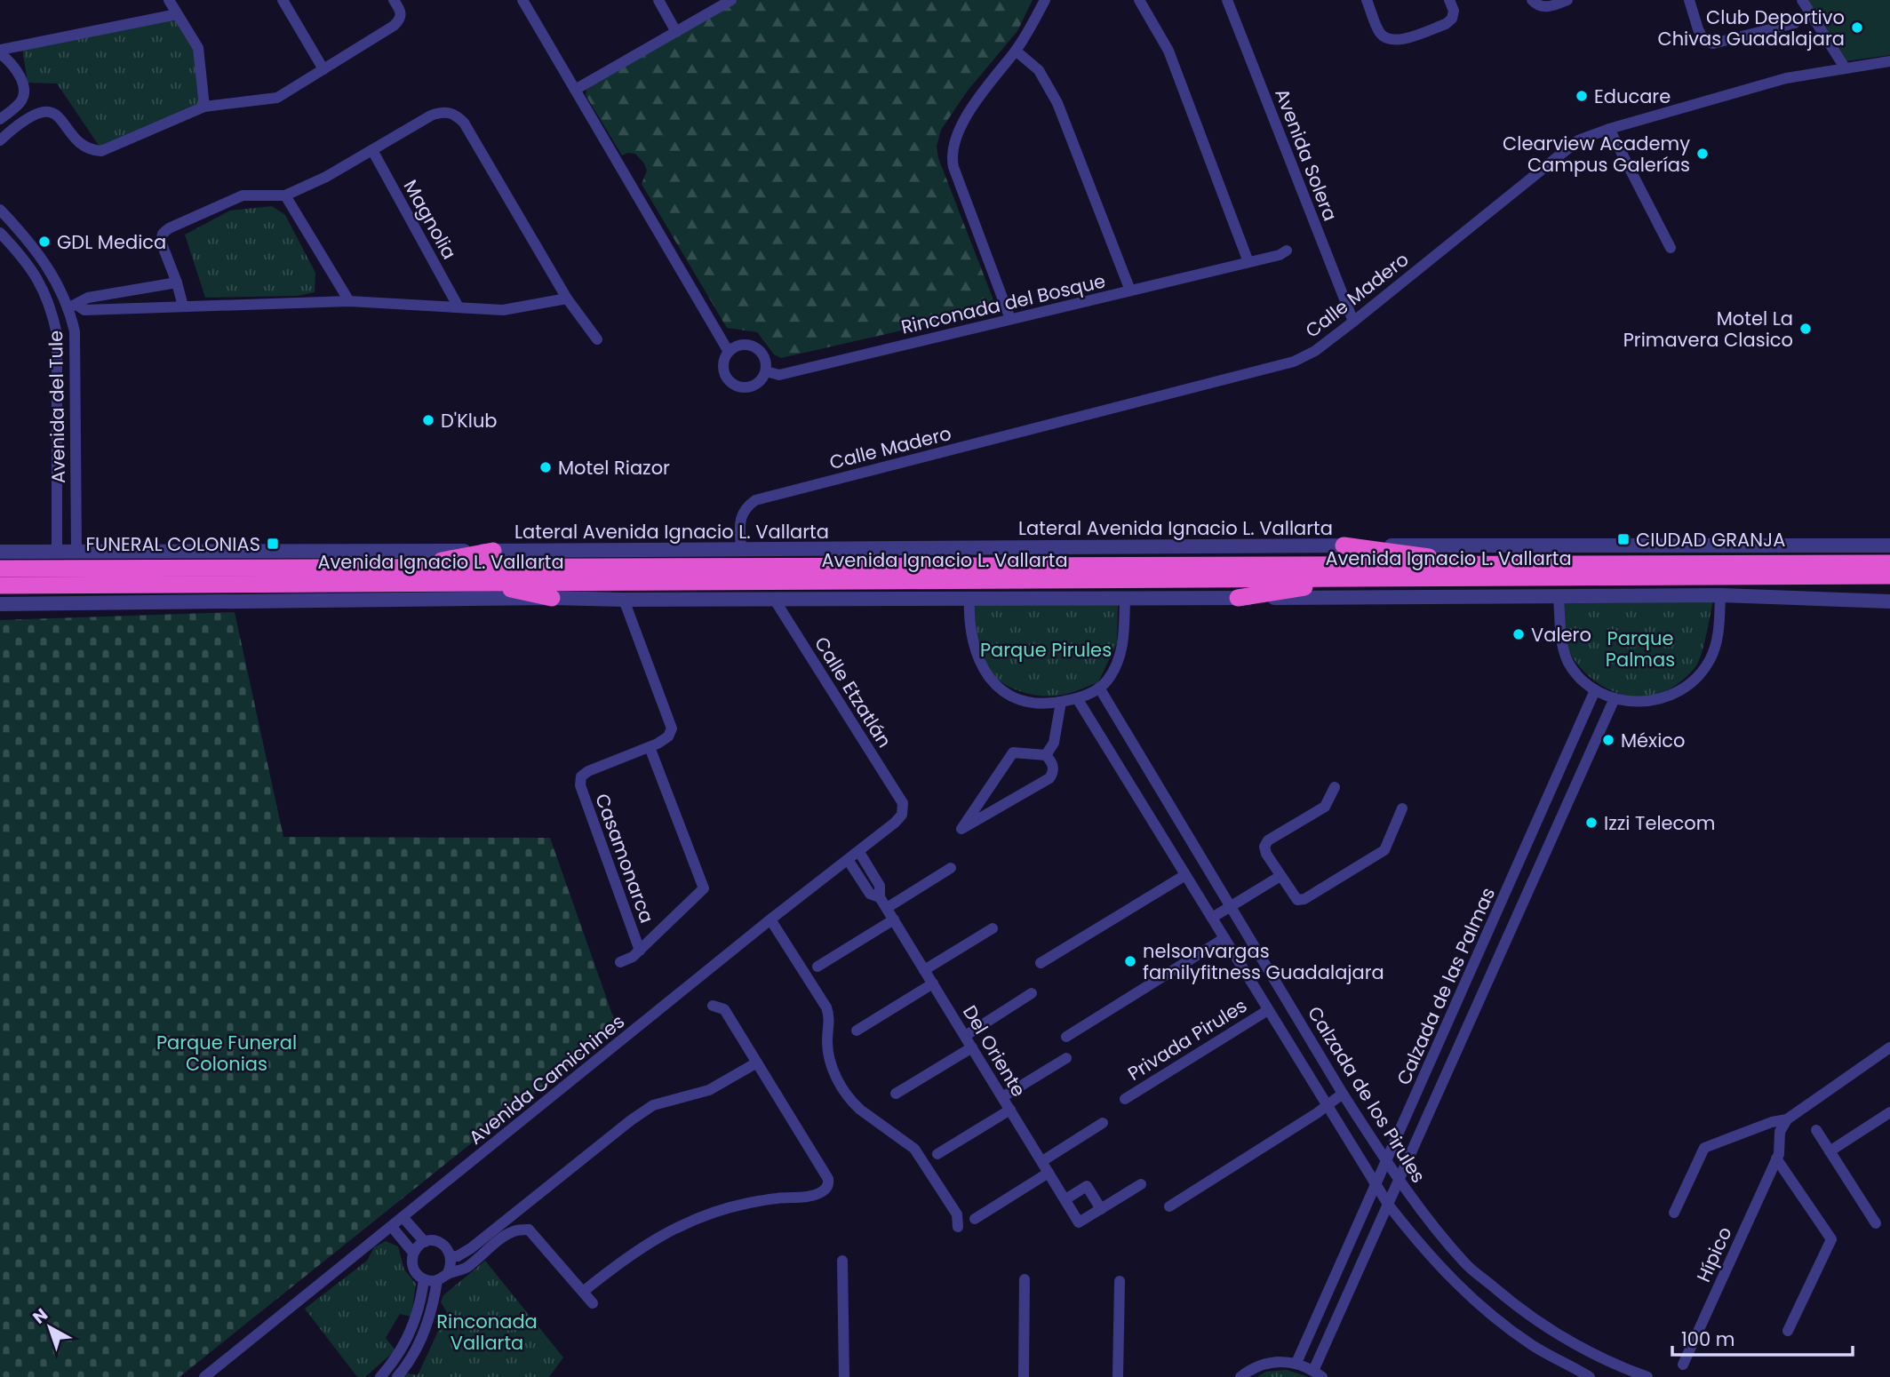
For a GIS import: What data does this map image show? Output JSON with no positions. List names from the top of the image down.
{
  "streets": {
    "highway": ["Avenida Ignacio L. Vallarta"],
    "street": [
      "Avenida Solera",
      "Magnolia",
      "Calle Madero",
      "Rinconada del Bosque",
      "Avenida del Tule",
      "Lateral Avenida Ignacio L. Vallarta",
      "Calle Etzatlán",
      "Casamonarca",
      "Calzada de las Palmas",
      "Privada Pirules",
      "Del Oriente",
      "Avenida Camichines",
      "Calzada de los Pirules",
      "Hípico"
    ]
  },
  "crossings": [
    ["Avenida Solera", "Calle Madero"],
    ["Calle Madero", "Lateral Avenida Ignacio L. Vallarta"],
    ["Avenida del Tule", "Lateral Avenida Ignacio L. Vallarta"],
    ["Lateral Avenida Ignacio L. Vallarta", "Avenida Ignacio L. Vallarta"],
    ["Calle Etzatlán", "Avenida Camichines"],
    ["Calzada de las Palmas", "Calzada de los Pirules"],
    ["Privada Pirules", "Calzada de los Pirules"]
  ],
  "parks": [
    "Parque Palmas",
    "Parque Pirules",
    "Parque Funeral Colonias",
    "Rinconada Vallarta"
  ],
  "places": {
    "other": [
      "Club Deportivo Chivas Guadalajara",
      "Educare",
      "Clearview Academy Campus Galerías",
      "GDL Medica",
      "Motel La Primavera Clasico",
      "D'Klub",
      "Motel Riazor",
      "Valero",
      "México",
      "Izzi Telecom",
      "nelsonvargas familyfitness Guadalajara"
    ],
    "transit": ["CIUDAD GRANJA", "FUNERAL COLONIAS"]
  },
  "scale_bar": "100 m",
  "north": "top left"
}
